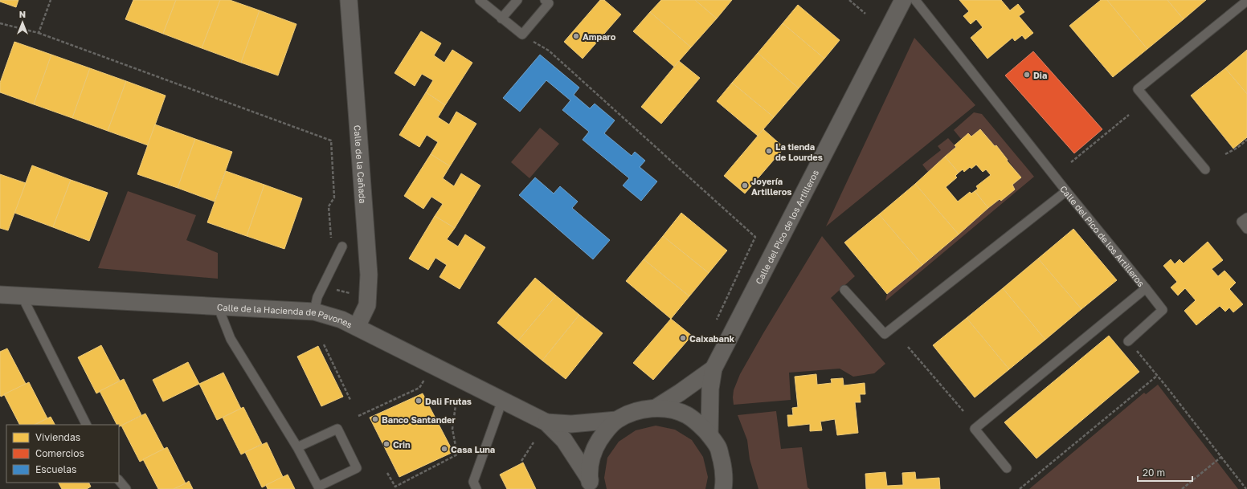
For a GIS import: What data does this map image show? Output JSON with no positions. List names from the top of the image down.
{
  "streets": {
    "street": ["Calle de la Cañada", "Calle del Pico de los Artilleros", "Calle de la Hacienda de Pavones"]
  },
  "crossings": [
    ["Calle de la Cañada", "Calle de la Hacienda de Pavones"]
  ],
  "places": [
    "Amparo",
    "Dia",
    "La tienda de Lourdes",
    "Joyería Artilleros",
    "Caixabank",
    "Dali Frutas",
    "Banco Santander",
    "Crin",
    "Casa Luna"
  ],
  "legend": ["Viviendas", "Comercios", "Escuelas"],
  "scale_bar": "20 m",
  "north": "top"
}
